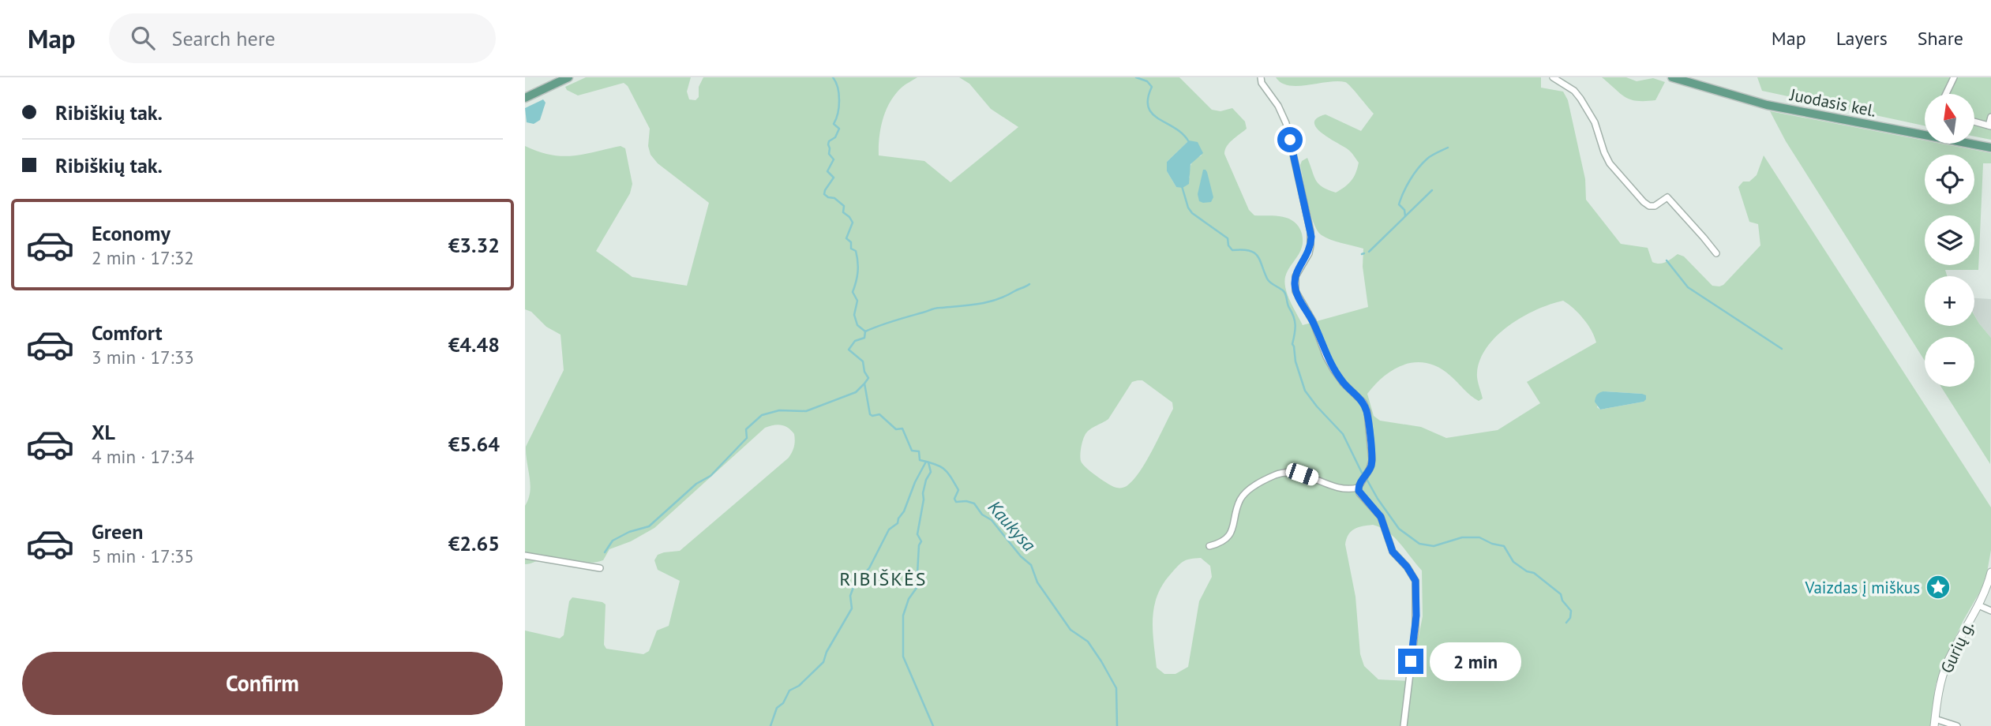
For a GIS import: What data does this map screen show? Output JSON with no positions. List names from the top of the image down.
{
  "streets": {
    "main road": ["Juodasis kel."],
    "street": ["Gurių g."]
  },
  "districts": ["RIBIŠKĖS"],
  "water": ["Kaukysa"],
  "places": {
    "place": ["Vaizdas į miškus"]
  },
  "north": "top",
  "page": {
    "header": "Map",
    "search": "Search here",
    "nav": ["Map", "Layers", "Share"],
    "banner": ["Ribiškių tak.", "Ribiškių tak."],
    "map_buttons": ["+", "−"],
    "list": [
      {
        "name": "Economy",
        "note": "2 min · 17:32",
        "value": "€3.32"
      },
      {
        "name": "Comfort",
        "note": "3 min · 17:33",
        "value": "€4.48"
      },
      {
        "name": "XL",
        "note": "4 min · 17:34",
        "value": "€5.64"
      },
      {
        "name": "Green",
        "note": "5 min · 17:35",
        "value": "€2.65"
      }
    ],
    "buttons": "Confirm",
    "bubble": "2 min"
  }
}
